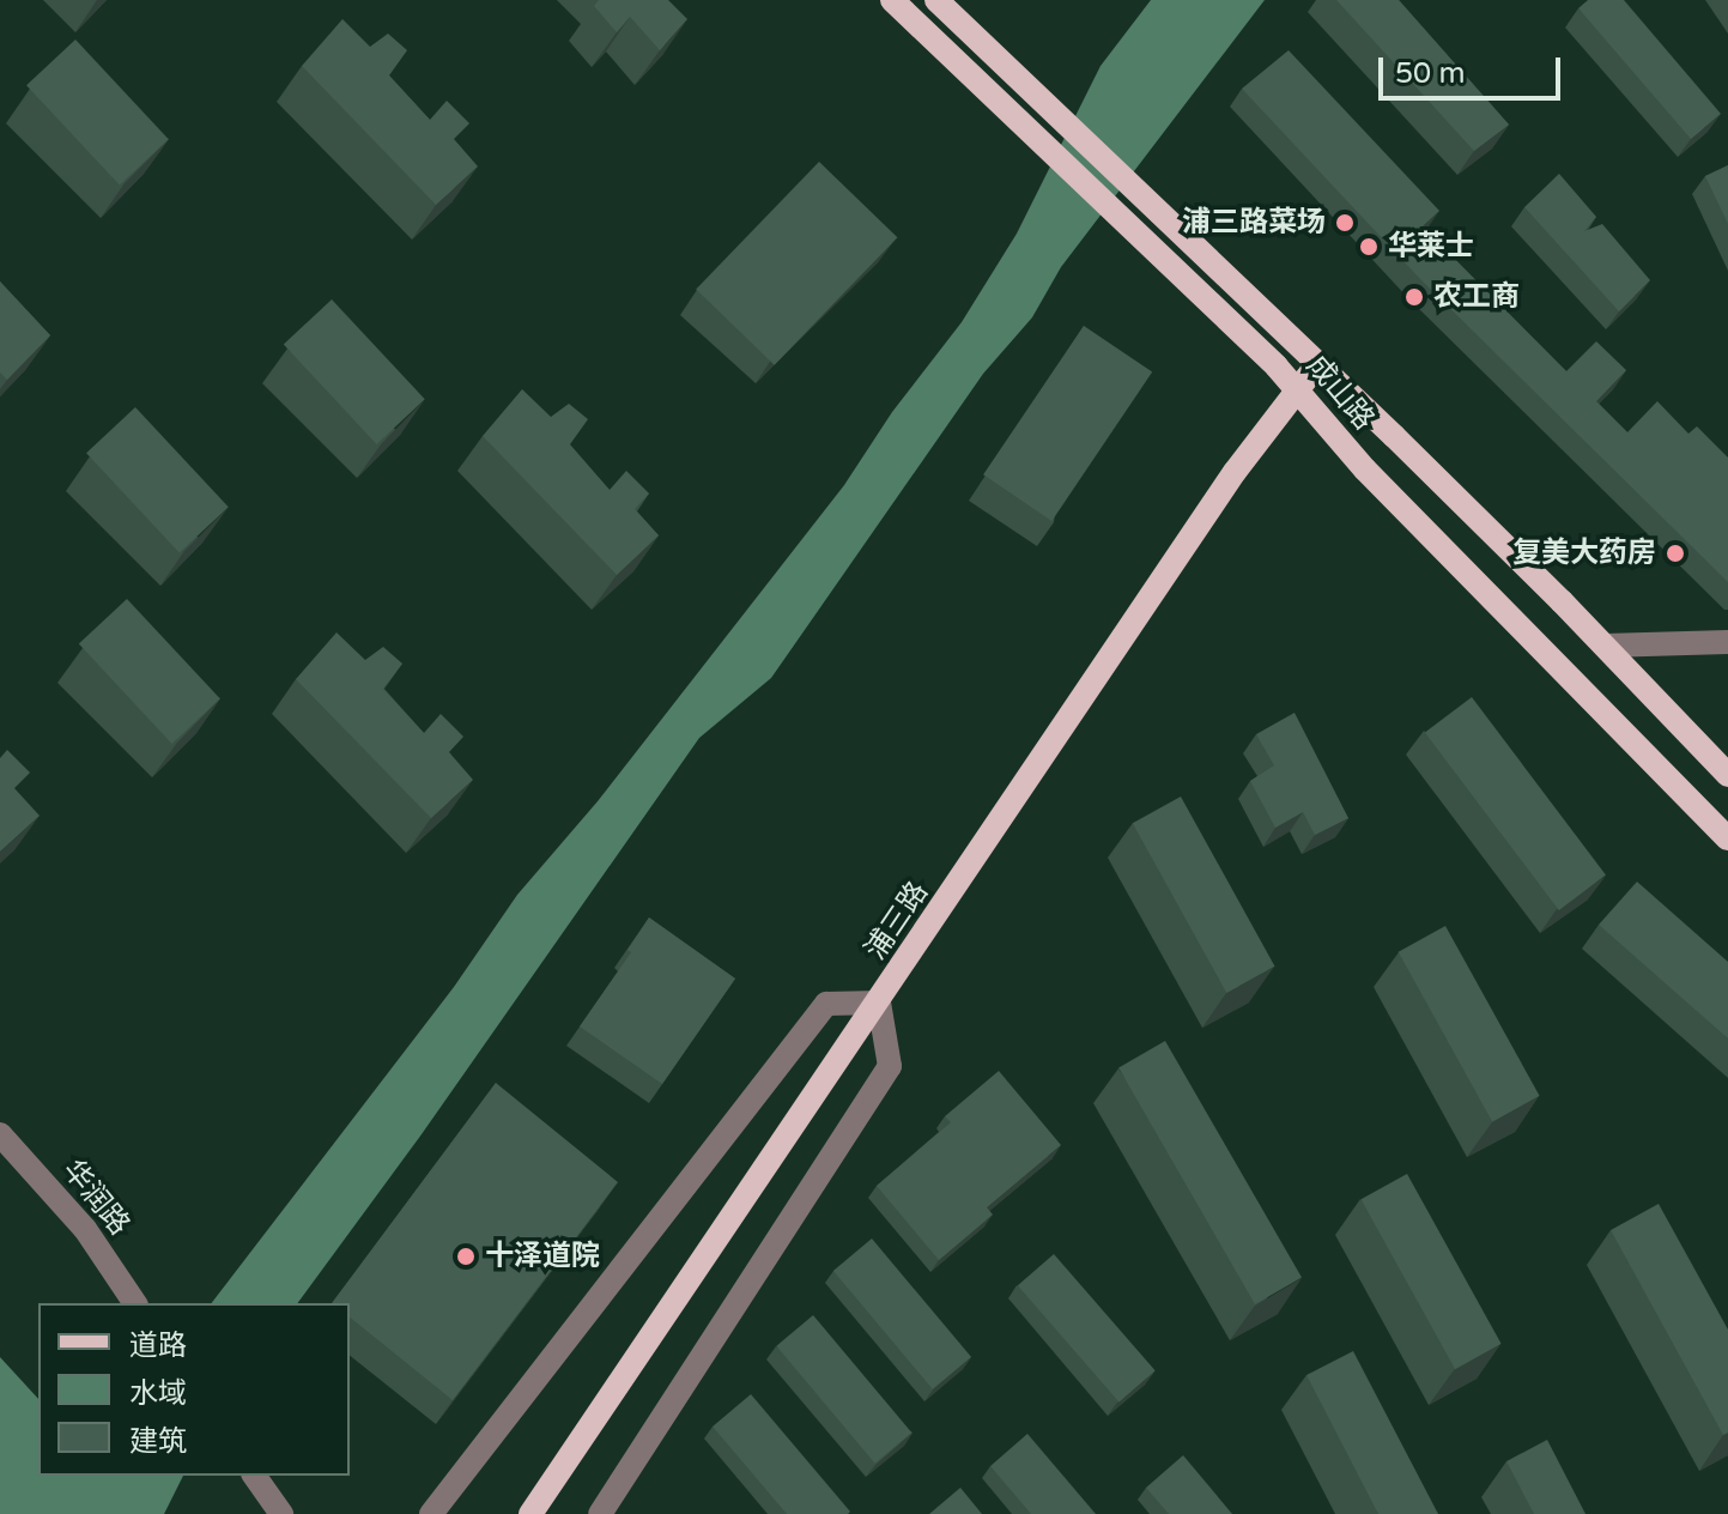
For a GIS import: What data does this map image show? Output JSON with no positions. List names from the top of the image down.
{
  "streets": {
    "main road": ["成山路", "浦三路"],
    "street": ["华润路"]
  },
  "crossings": [
    ["成山路", "浦三路"]
  ],
  "places": [
    "浦三路菜场",
    "华莱士",
    "农工商",
    "复美大药房",
    "十泽道院"
  ],
  "legend": ["道路", "水域", "建筑"],
  "scale_bar": "50 m"
}
